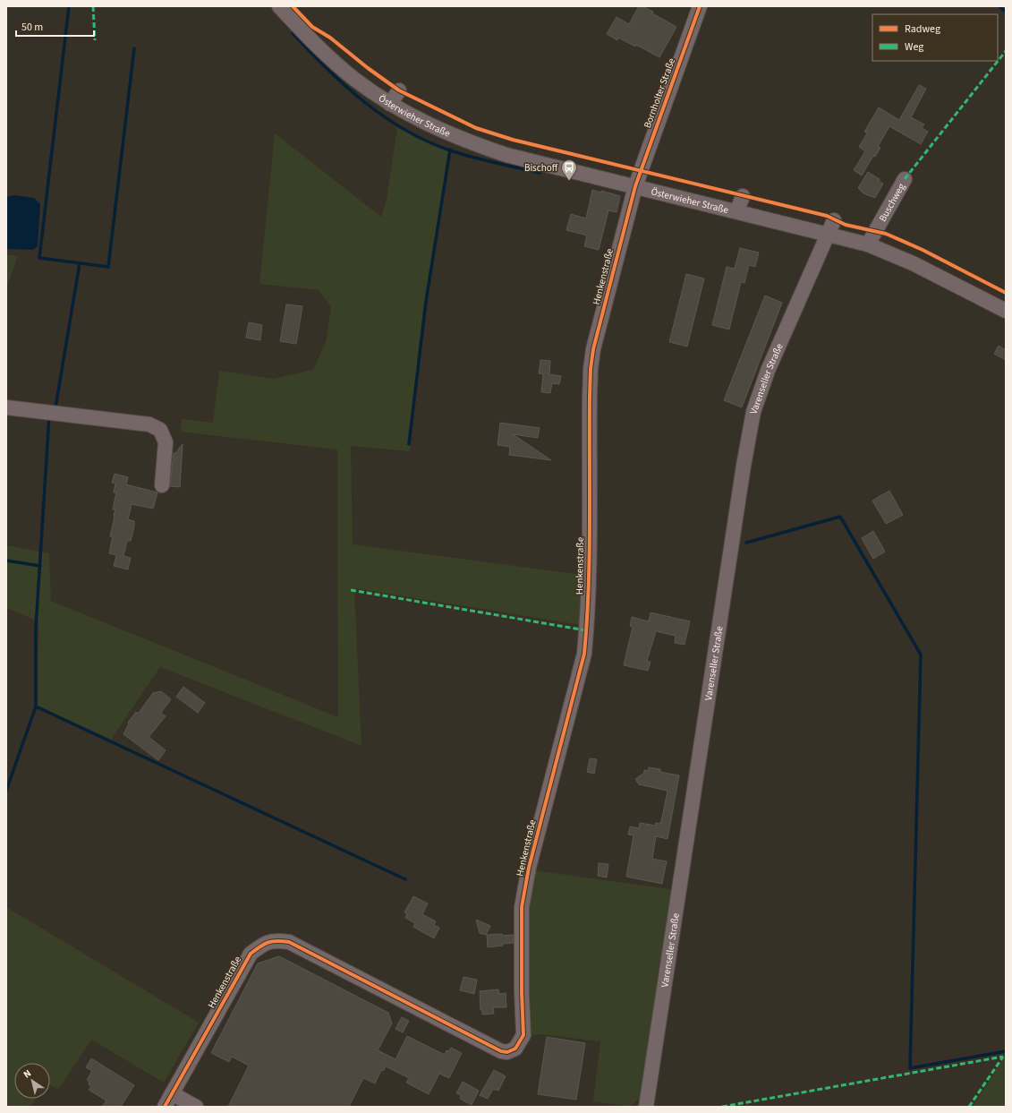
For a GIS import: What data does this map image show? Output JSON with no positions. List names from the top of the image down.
{
  "streets": {
    "street": [
      "Bornholter Straße",
      "Österwieher Straße",
      "Buschweg",
      "Henkenstraße",
      "Varenseller Straße"
    ]
  },
  "crossings": [
    ["Bornholter Straße", "Österwieher Straße"],
    ["Bornholter Straße", "Henkenstraße"],
    ["Österwieher Straße", "Buschweg"],
    ["Österwieher Straße", "Henkenstraße"],
    ["Österwieher Straße", "Varenseller Straße"]
  ],
  "places": {
    "bus stop": ["Bischoff"]
  },
  "legend": ["Radweg", "Weg"],
  "scale_bar": "50 m",
  "north": "top left"
}
